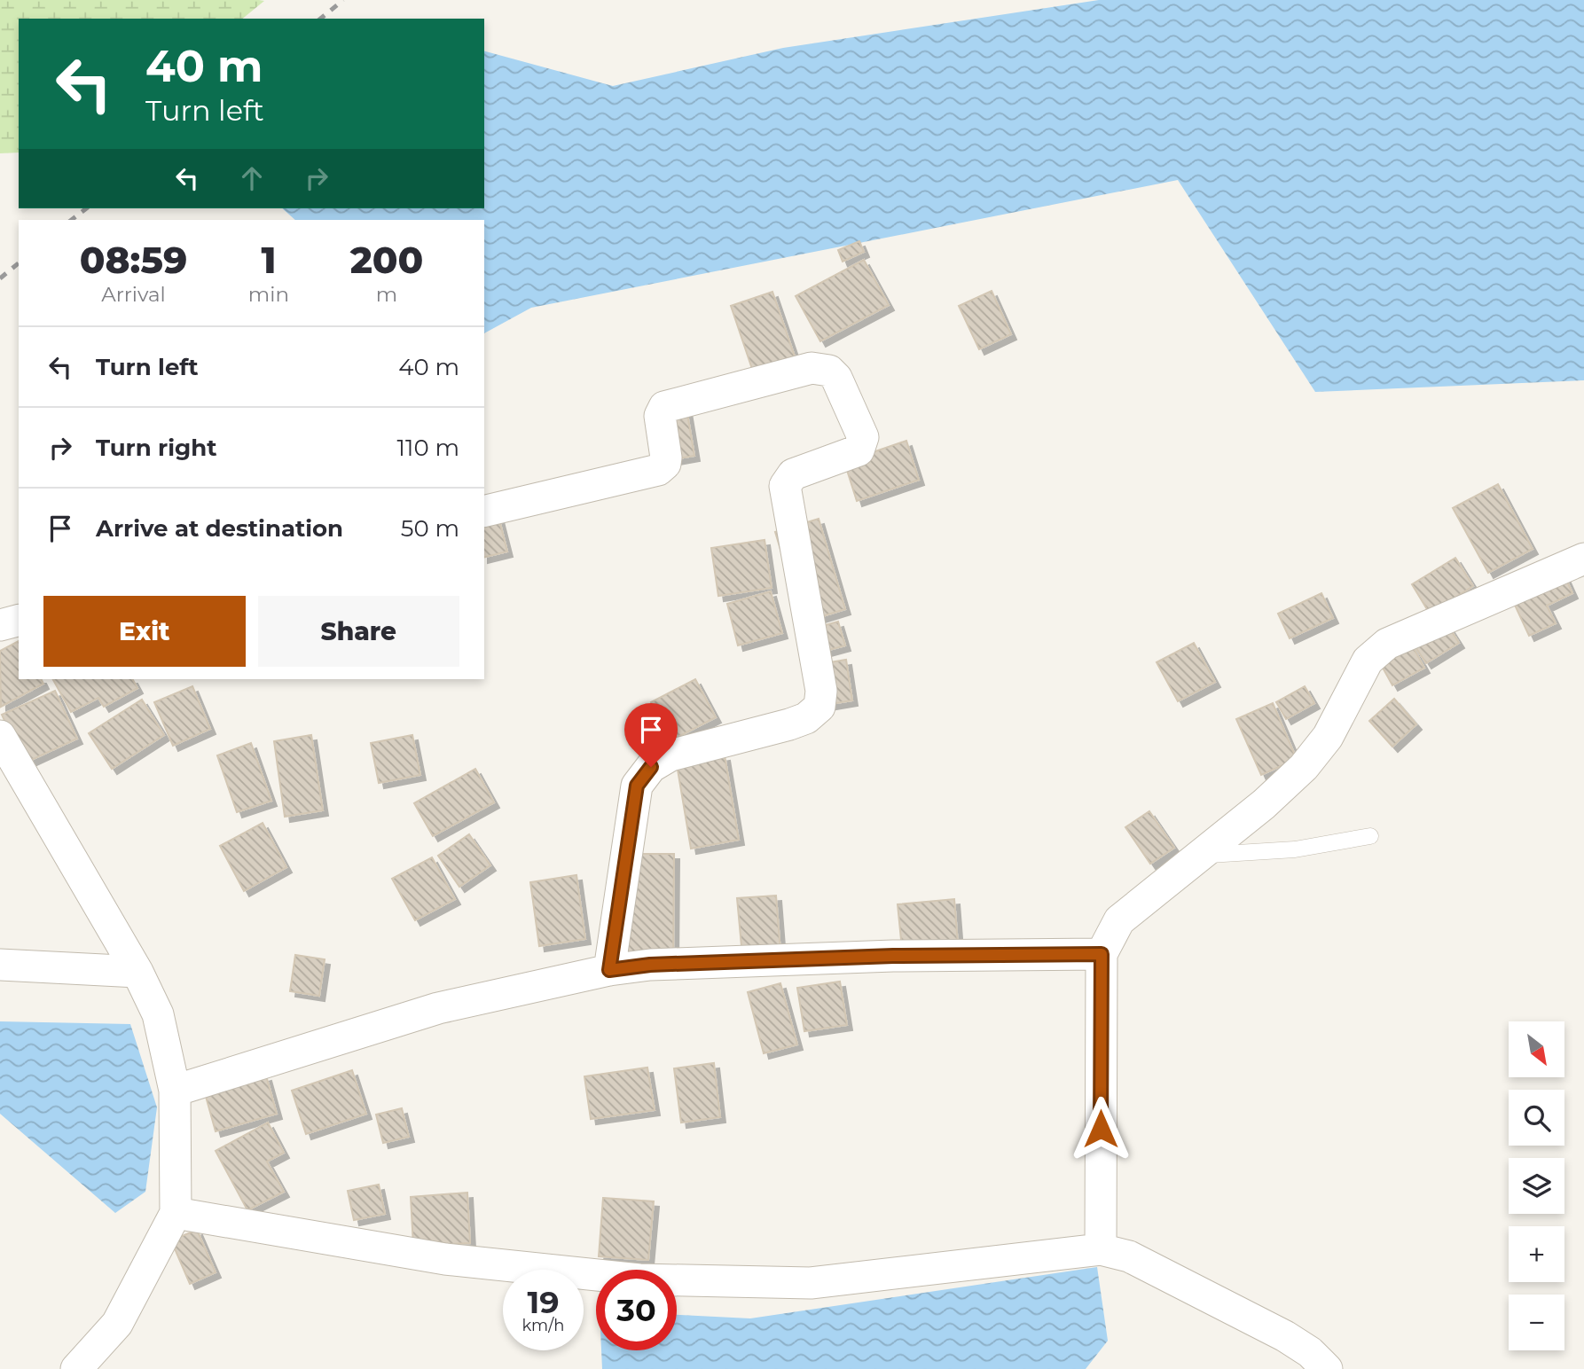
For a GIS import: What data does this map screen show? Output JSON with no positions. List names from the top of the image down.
{
  "north": "bottom right",
  "page": {
    "turn": ["40 m", "Turn left"],
    "eta": [
      "08:59",
      "Arrival",
      "1",
      "min",
      "200",
      "m"
    ],
    "list": [
      {
        "name": "Turn left",
        "value": "40 m"
      },
      {
        "name": "Turn right",
        "value": "110 m"
      },
      {
        "name": "Arrive at destination",
        "value": "50 m"
      }
    ],
    "buttons": ["Exit", "Share"],
    "map_buttons": ["+", "−"],
    "speed": "19 km/h",
    "limit": "30"
  }
}
